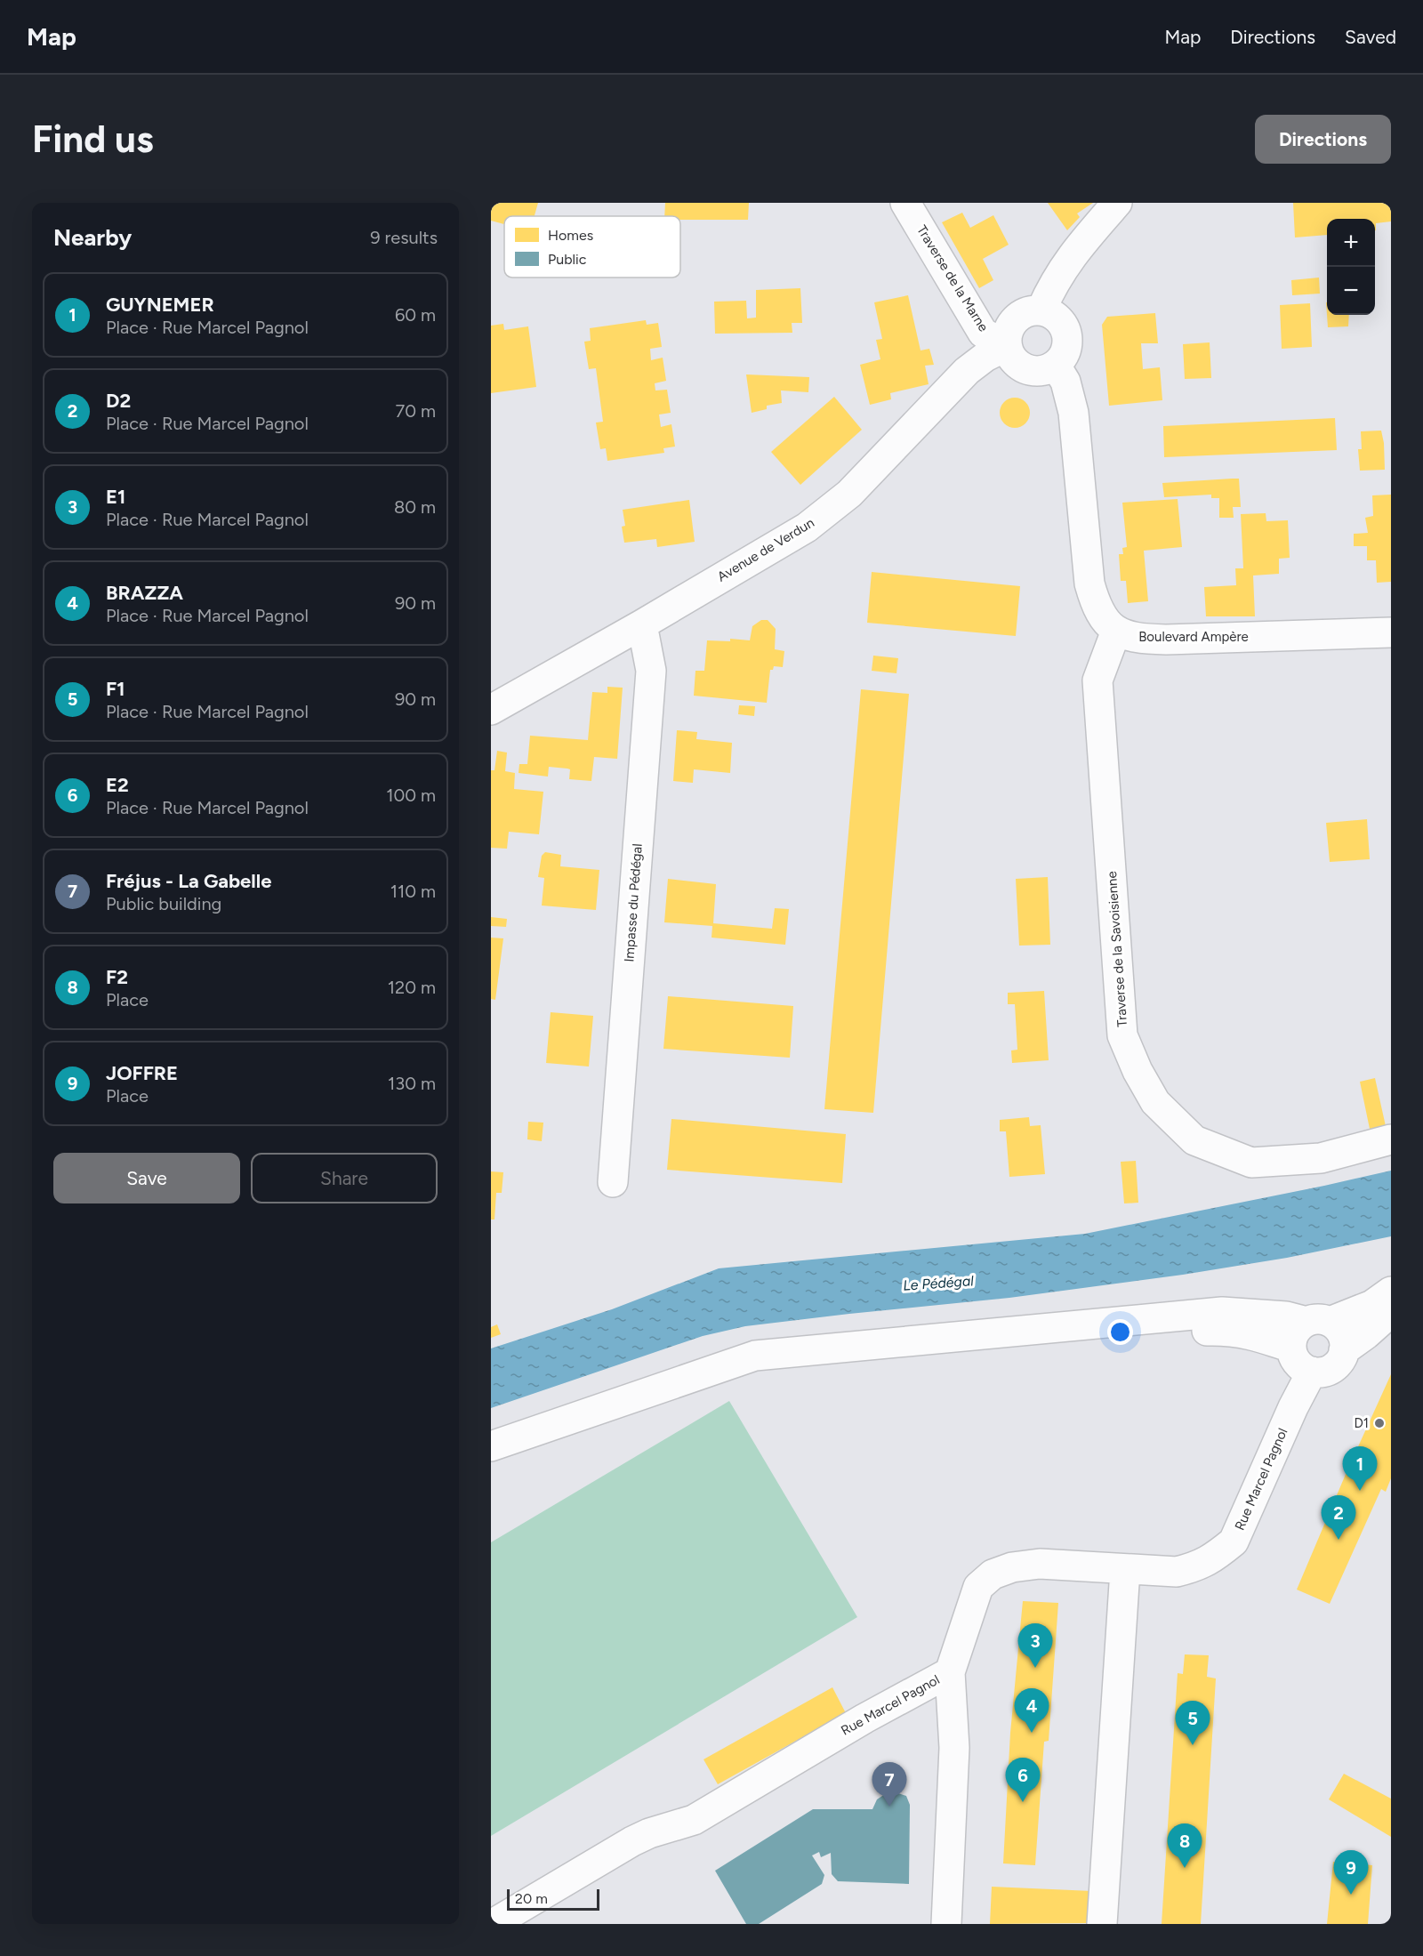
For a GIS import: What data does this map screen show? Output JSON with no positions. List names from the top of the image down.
{
  "streets": {
    "street": [
      "Traverse de la Marne",
      "Avenue de Verdun",
      "Boulevard Ampère",
      "Impasse du Pédégal",
      "Traverse de la Savoisienne",
      "Rue Marcel Pagnol"
    ]
  },
  "crossings": [
    ["Traverse de la Marne", "Avenue de Verdun"],
    ["Traverse de la Marne", "Boulevard Ampère"],
    ["Avenue de Verdun", "Boulevard Ampère"],
    ["Avenue de Verdun", "Impasse du Pédégal"],
    ["Boulevard Ampère", "Traverse de la Savoisienne"]
  ],
  "water": ["Le Pédégal"],
  "places": ["D1"],
  "legend": ["Homes", "Public"],
  "scale_bar": "20 m",
  "page": {
    "header": "Map",
    "nav": ["Map", "Directions", "Saved"],
    "buttons": [
      "Directions",
      ["Save", "Share"]
    ],
    "title": "Find us",
    "heading": ["Nearby", "9 results"],
    "map_buttons": ["+", "−"],
    "list": [
      {
        "mark": "1",
        "name": "GUYNEMER",
        "note": "Place · Rue Marcel Pagnol",
        "value": "60 m"
      },
      {
        "mark": "2",
        "name": "D2",
        "note": "Place · Rue Marcel Pagnol",
        "value": "70 m"
      },
      {
        "mark": "3",
        "name": "E1",
        "note": "Place · Rue Marcel Pagnol",
        "value": "80 m"
      },
      {
        "mark": "4",
        "name": "BRAZZA",
        "note": "Place · Rue Marcel Pagnol",
        "value": "90 m"
      },
      {
        "mark": "5",
        "name": "F1",
        "note": "Place · Rue Marcel Pagnol",
        "value": "90 m"
      },
      {
        "mark": "6",
        "name": "E2",
        "note": "Place · Rue Marcel Pagnol",
        "value": "100 m"
      },
      {
        "mark": "7",
        "name": "Fréjus - La Gabelle",
        "note": "Public building",
        "value": "110 m"
      },
      {
        "mark": "8",
        "name": "F2",
        "note": "Place",
        "value": "120 m"
      },
      {
        "mark": "9",
        "name": "JOFFRE",
        "note": "Place",
        "value": "130 m"
      }
    ],
    "pins": [
      "1",
      "2",
      "3",
      "4",
      "5",
      "6",
      "7",
      "8",
      "9"
    ],
    "scale": "20 m"
  }
}
